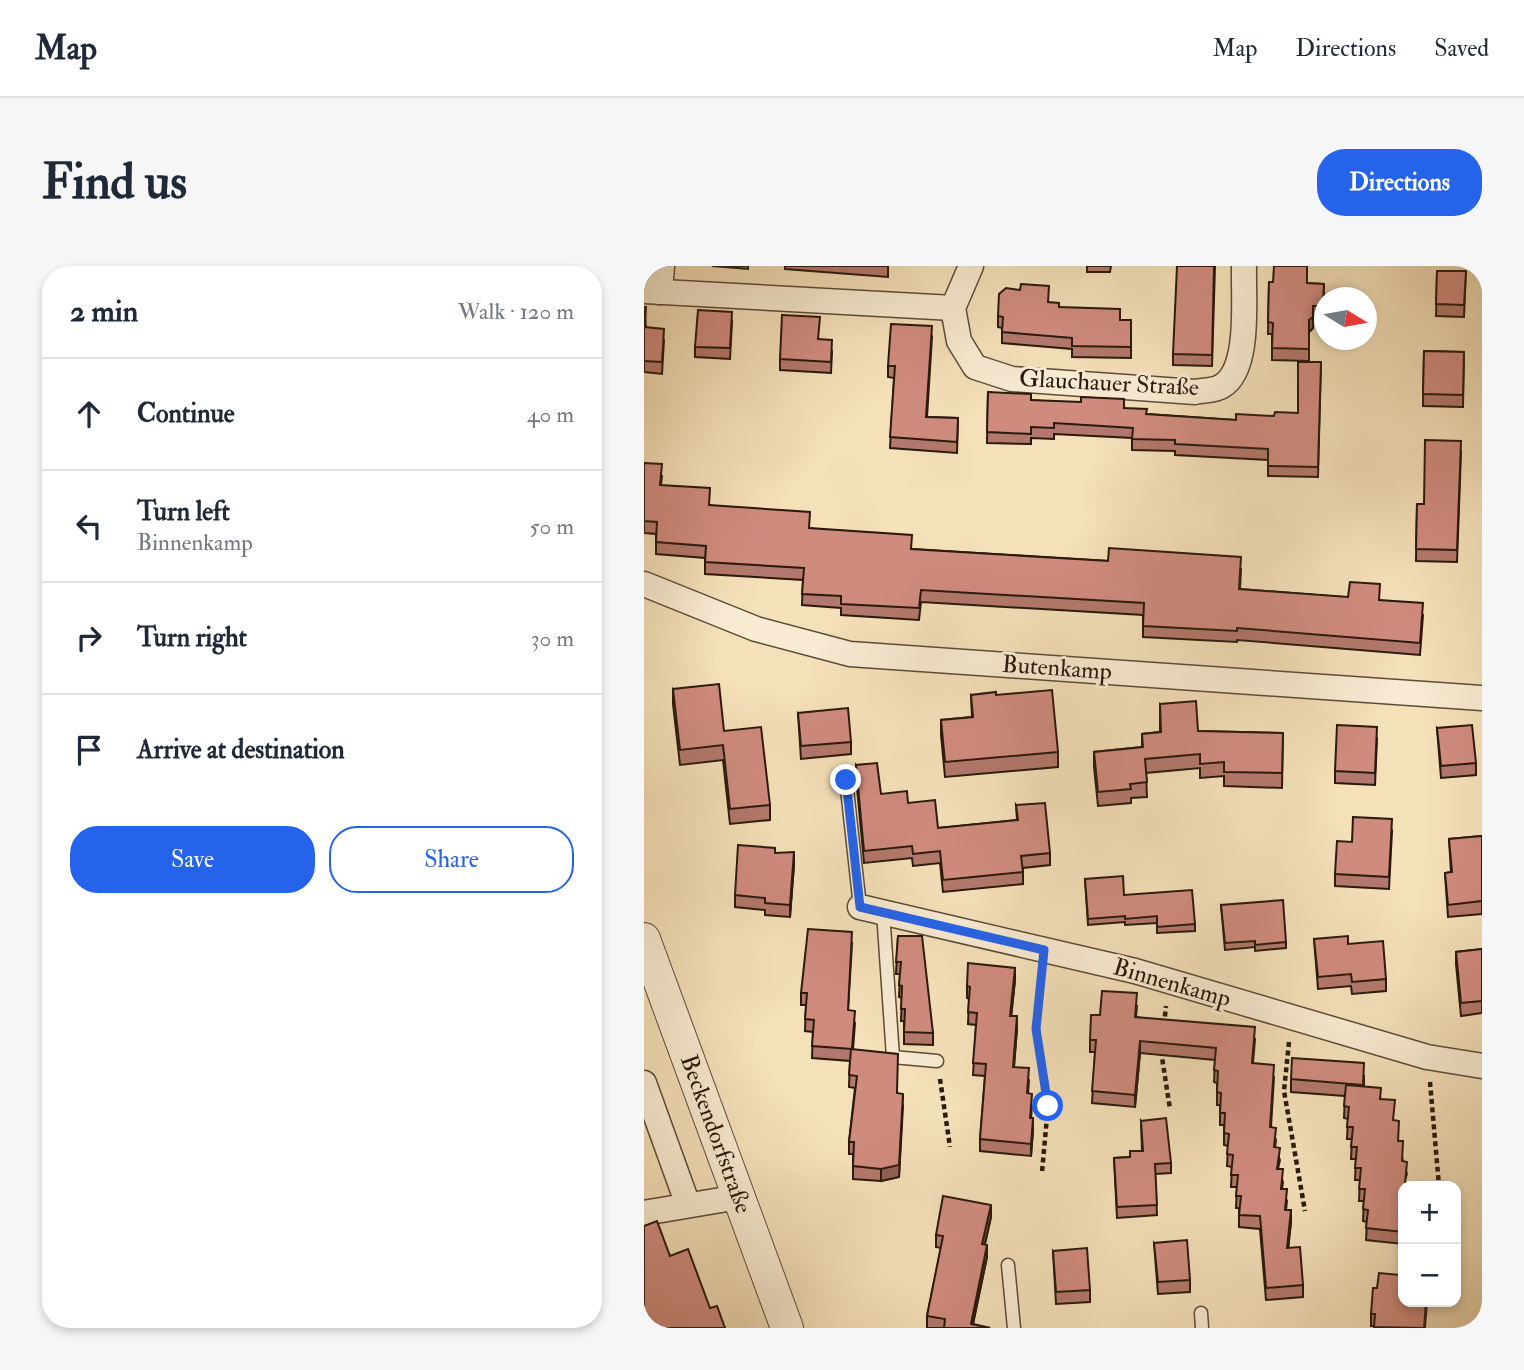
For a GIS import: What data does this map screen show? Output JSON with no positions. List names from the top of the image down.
{
  "streets": {
    "street": [
      "Glauchauer Straße",
      "Butenkamp",
      "Binnenkamp",
      "Beckendorfstraße"
    ]
  },
  "north": "right",
  "page": {
    "header": "Map",
    "nav": ["Map", "Directions", "Saved"],
    "buttons": [
      "Directions",
      ["Save", "Share"]
    ],
    "title": "Find us",
    "heading": ["2 min", "Walk · 120 m"],
    "list": [
      ["Continue", "40 m"],
      ["Turn left", "Binnenkamp", "50 m"],
      ["Turn right", "30 m"],
      "Arrive at destination"
    ],
    "map_buttons": ["+", "−"]
  }
}
